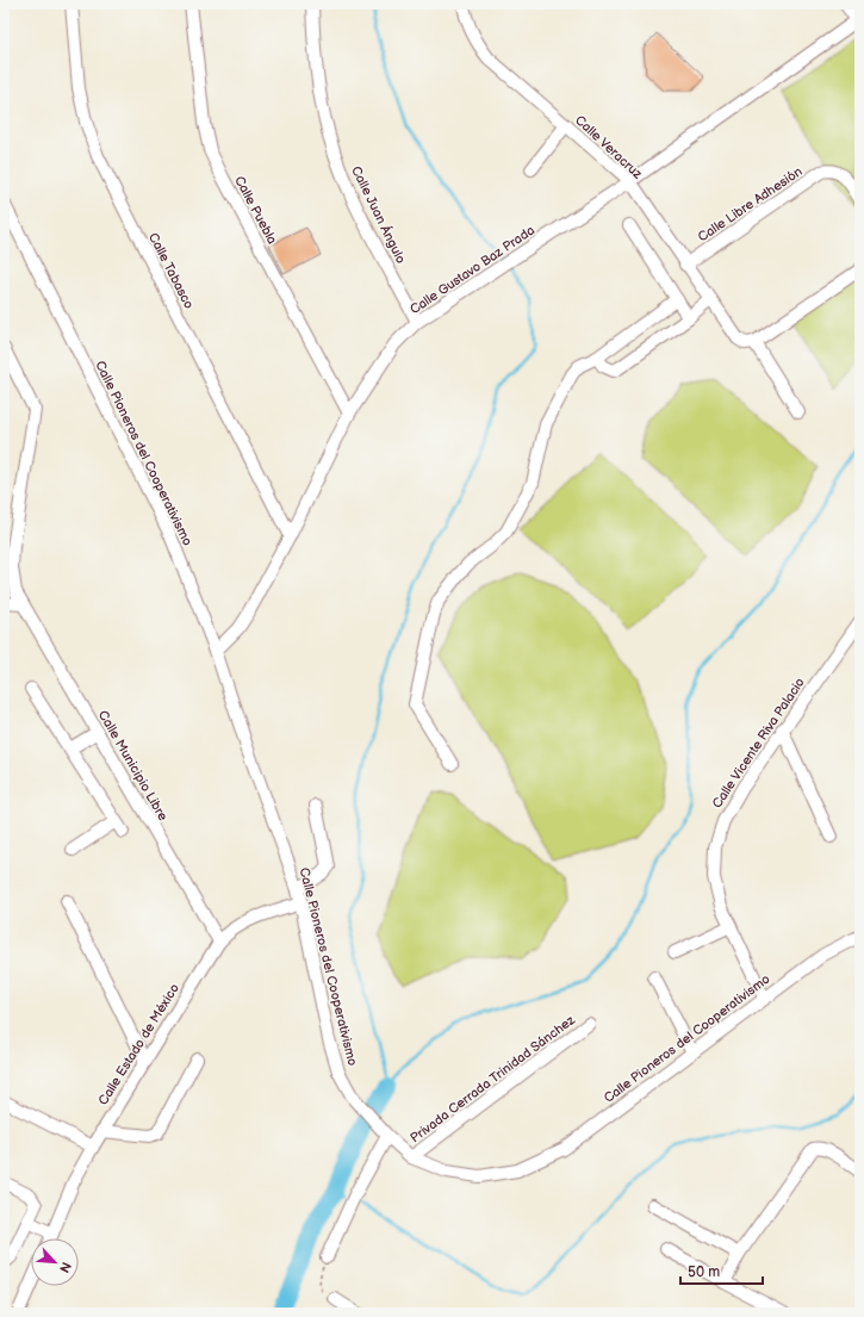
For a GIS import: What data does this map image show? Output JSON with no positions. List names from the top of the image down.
{
  "streets": {
    "street": [
      "Calle Veracruz",
      "Calle Libre Adhesión",
      "Calle Puebla",
      "Calle Juan Ángulo",
      "Calle Gustavo Baz Prada",
      "Calle Tabasco",
      "Calle Pioneros del Cooperativismo",
      "Calle Vicente Riva Palacio",
      "Calle Municipio Libre",
      "Calle Estado de México",
      "Privada Cerrada Trinidad Sánchez"
    ]
  },
  "crossings": [
    ["Calle Veracruz", "Calle Libre Adhesión"],
    ["Calle Veracruz", "Calle Gustavo Baz Prada"],
    ["Calle Puebla", "Calle Gustavo Baz Prada"],
    ["Calle Juan Ángulo", "Calle Gustavo Baz Prada"],
    ["Calle Gustavo Baz Prada", "Calle Tabasco"],
    ["Calle Gustavo Baz Prada", "Calle Pioneros del Cooperativismo"],
    ["Calle Pioneros del Cooperativismo", "Calle Vicente Riva Palacio"],
    ["Calle Pioneros del Cooperativismo", "Calle Estado de México"],
    ["Calle Pioneros del Cooperativismo", "Privada Cerrada Trinidad Sánchez"],
    ["Calle Municipio Libre", "Calle Estado de México"]
  ],
  "scale_bar": "50 m",
  "north": "bottom right"
}
